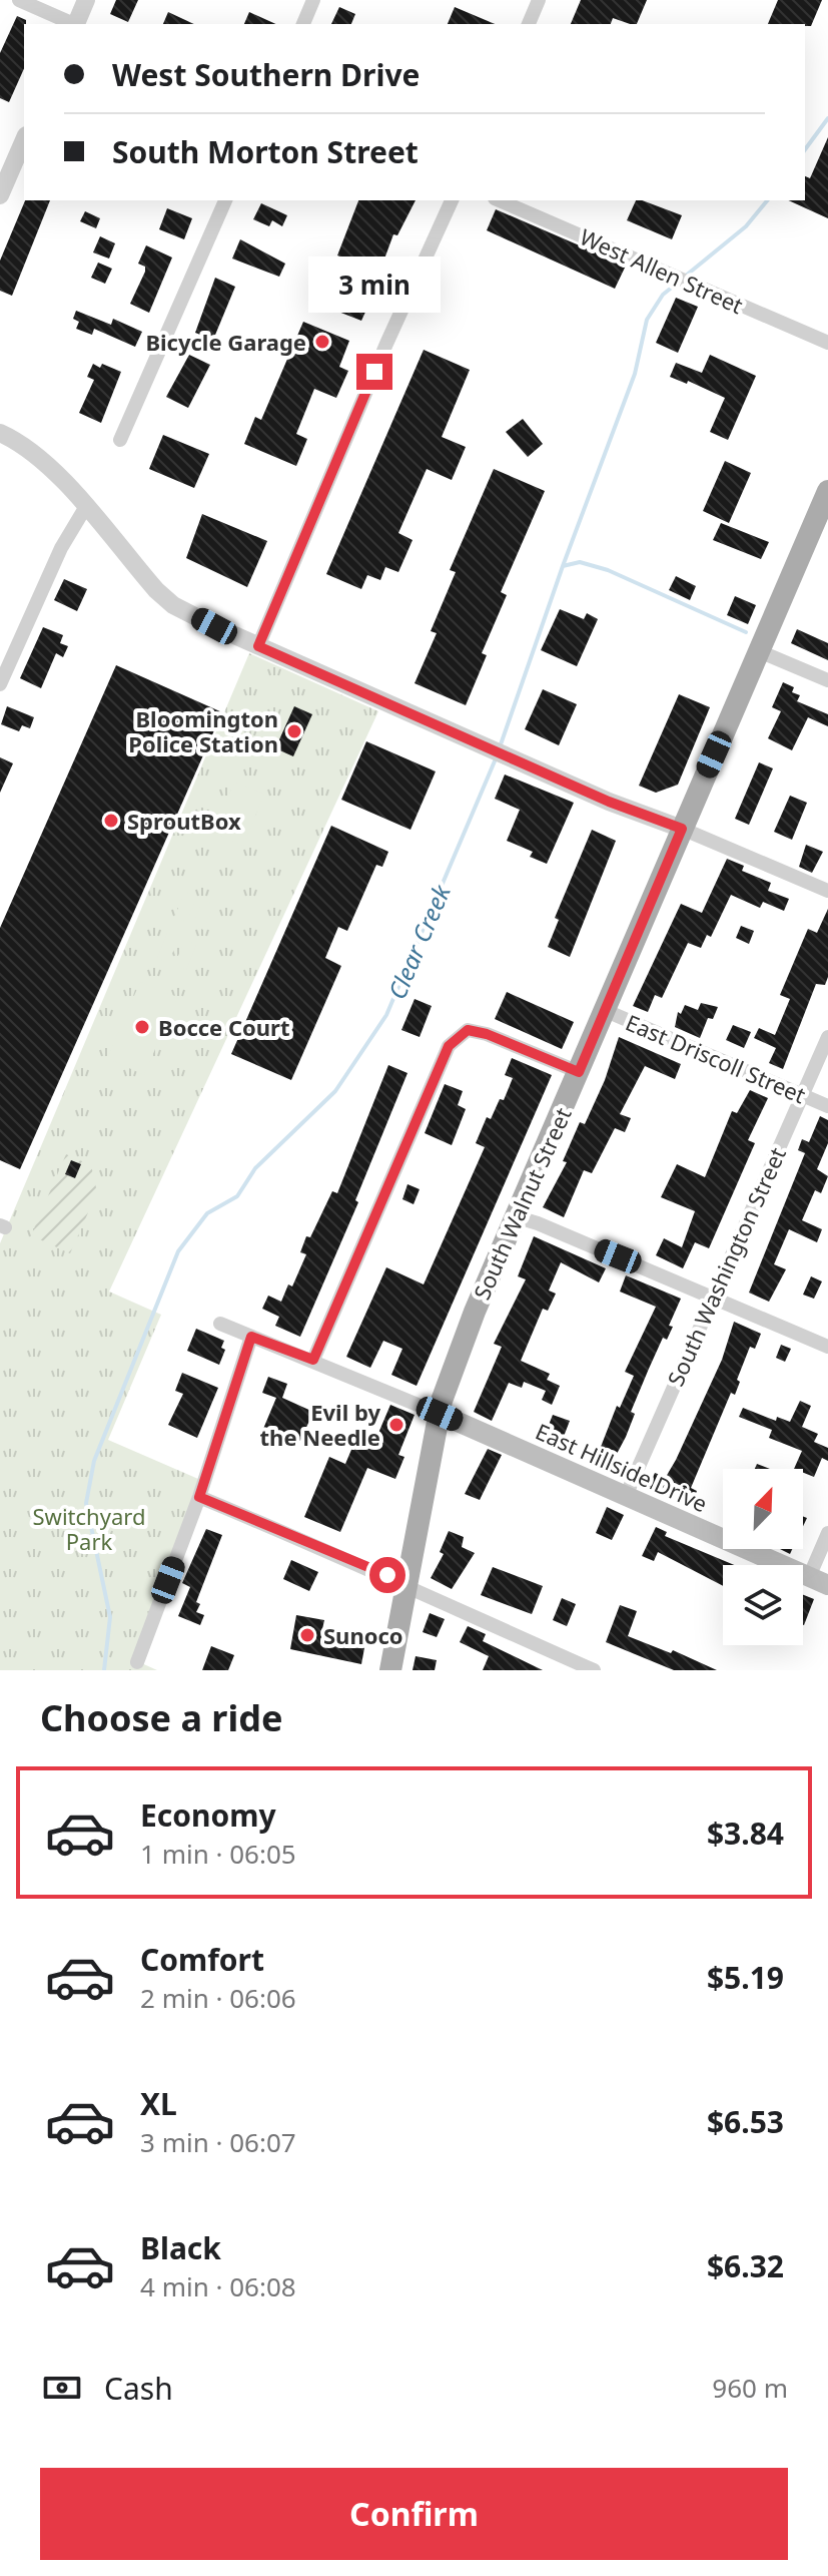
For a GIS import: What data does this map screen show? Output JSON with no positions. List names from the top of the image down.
{
  "streets": {
    "main road": ["South Walnut Street", "East Hillside Drive"],
    "street": ["West Allen Street", "East Driscoll Street", "South Washington Street"]
  },
  "crossings": [
    ["East Driscoll Street", "South Walnut Street"],
    ["East Driscoll Street", "South Washington Street"],
    ["South Walnut Street", "East Hillside Drive"],
    ["South Washington Street", "East Hillside Drive"]
  ],
  "water": ["Clear Creek"],
  "parks": ["Switchyard Park"],
  "places": [
    "Bicycle Garage",
    "Bloomington Police Station",
    "SproutBox",
    "Bocce Court",
    "Evil by the Needle",
    "Sunoco"
  ],
  "north": "top right",
  "page": {
    "banner": ["West Southern Drive", "South Morton Street"],
    "bubble": "3 min",
    "heading": "Choose a ride",
    "list": [
      {
        "name": "Economy",
        "note": "1 min · 06:05",
        "value": "$3.84"
      },
      {
        "name": "Comfort",
        "note": "2 min · 06:06",
        "value": "$5.19"
      },
      {
        "name": "XL",
        "note": "3 min · 06:07",
        "value": "$6.53"
      },
      {
        "name": "Black",
        "note": "4 min · 06:08",
        "value": "$6.32"
      }
    ],
    "pay": ["Cash", "960 m"],
    "buttons": "Confirm"
  }
}
